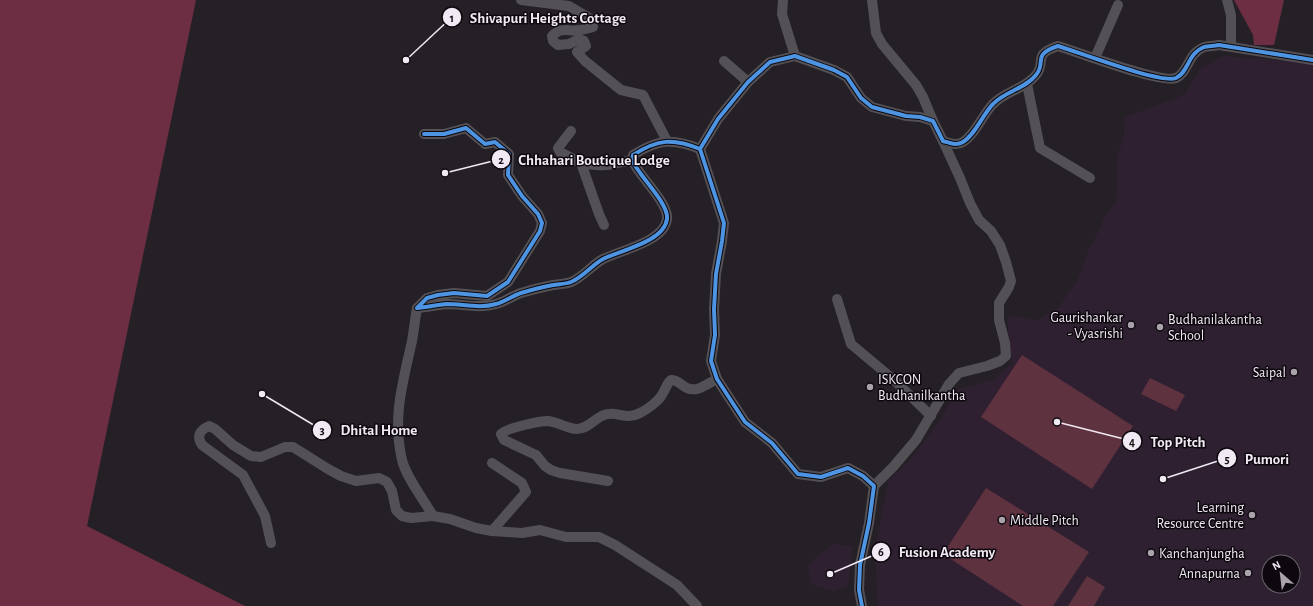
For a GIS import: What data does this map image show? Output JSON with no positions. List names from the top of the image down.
{
  "places": [
    "Shivapuri Heights Cottage",
    "Chhahari Boutique Lodge",
    "Gaurishankar - Vyasrishi",
    "Budhanilakantha School",
    "Saipal",
    "ISKCON Budhanilkantha",
    "Dhital Home",
    "Top Pitch",
    "Pumori",
    "Learning Resource Centre",
    "Middle Pitch",
    "Kanchanjungha",
    "Annapurna",
    "Fusion Academy"
  ],
  "north": "top left"
}
